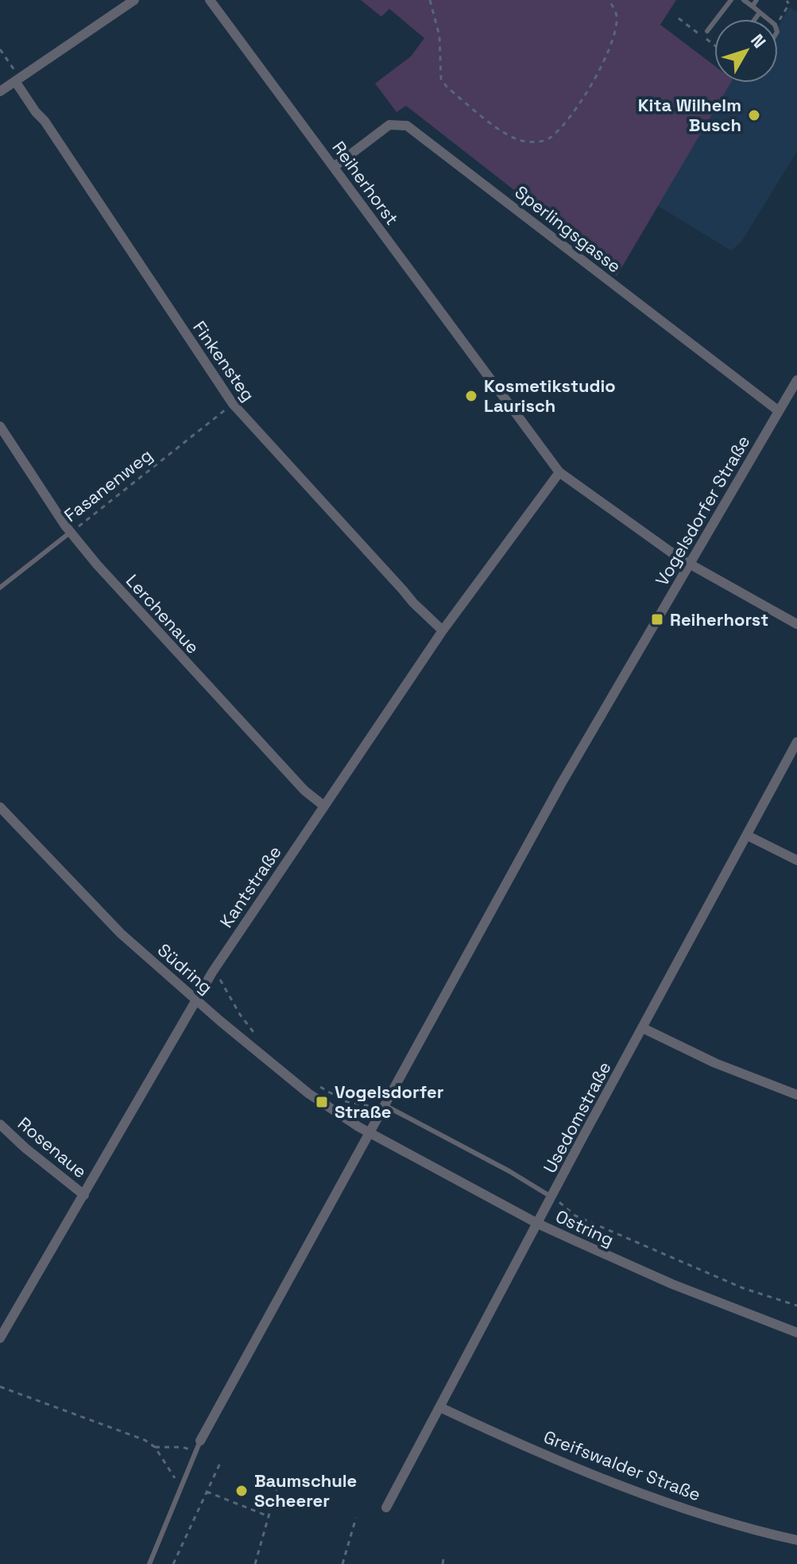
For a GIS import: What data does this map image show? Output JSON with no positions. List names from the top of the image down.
{
  "streets": {
    "street": [
      "Reiherhorst",
      "Sperlingsgasse",
      "Finkensteg",
      "Vogelsdorfer Straße",
      "Lerchenaue",
      "Kantstraße",
      "Südring",
      "Usedomstraße",
      "Rosenaue",
      "Ostring",
      "Greifswalder Straße"
    ],
    "lane": ["Fasanenweg"]
  },
  "crossings": [
    ["Reiherhorst", "Sperlingsgasse"],
    ["Reiherhorst", "Vogelsdorfer Straße"],
    ["Reiherhorst", "Kantstraße"],
    ["Sperlingsgasse", "Vogelsdorfer Straße"],
    ["Finkensteg", "Fasanenweg"],
    ["Finkensteg", "Kantstraße"],
    ["Fasanenweg", "Lerchenaue"],
    ["Vogelsdorfer Straße", "Südring"],
    ["Vogelsdorfer Straße", "Ostring"],
    ["Lerchenaue", "Kantstraße"],
    ["Kantstraße", "Südring"],
    ["Kantstraße", "Rosenaue"],
    ["Südring", "Ostring"],
    ["Usedomstraße", "Ostring"],
    ["Usedomstraße", "Greifswalder Straße"]
  ],
  "places": {
    "other": ["Kita Wilhelm Busch", "Kosmetikstudio Laurisch", "Baumschule Scheerer"],
    "transit": ["Reiherhorst", "Vogelsdorfer Straße"]
  },
  "north": "top right"
}
